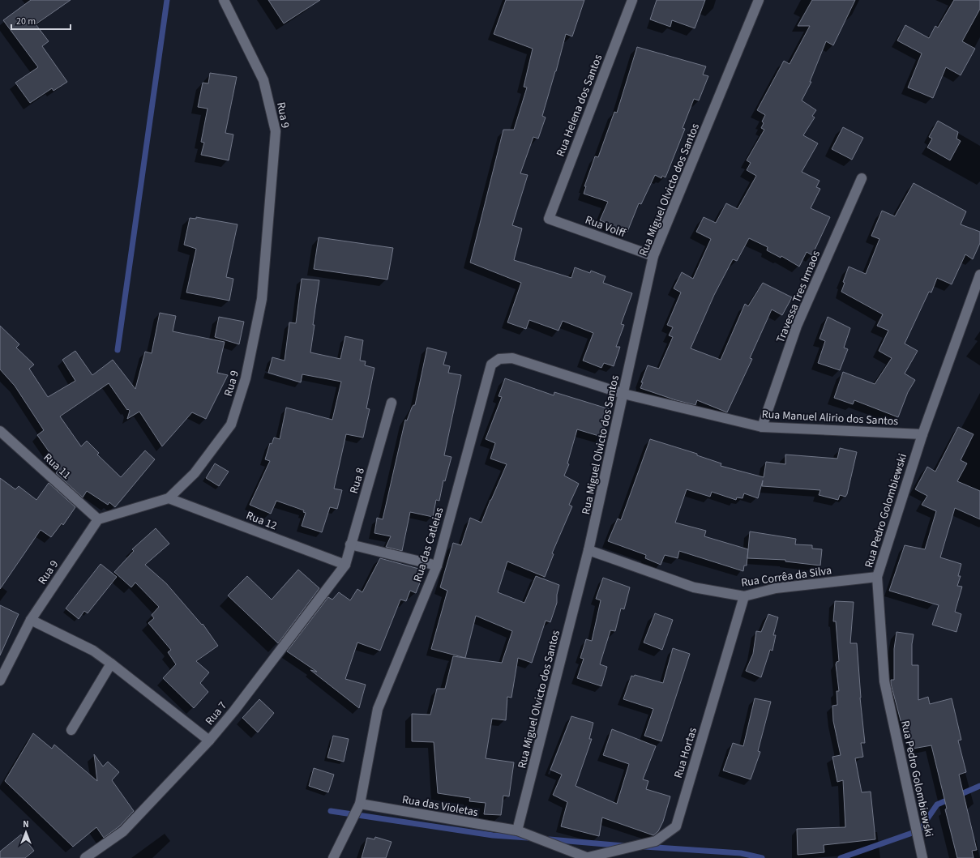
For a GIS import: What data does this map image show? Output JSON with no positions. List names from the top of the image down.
{
  "streets": {
    "street": [
      "Rua Helena dos Santos",
      "Rua 9",
      "Rua Miguel Olvicto dos Santos",
      "Rua Volff",
      "Travessa Tres Irmaos",
      "Rua Manuel Alirio dos Santos",
      "Rua 11",
      "Rua 8",
      "Rua Pedro Golombiewski",
      "Rua 12",
      "Rua das Catleias",
      "Rua Corrêa da Silva",
      "Rua 7",
      "Rua Hortas",
      "Rua das Violetas"
    ]
  },
  "crossings": [
    ["Rua Helena dos Santos", "Rua Volff"],
    ["Rua 9", "Rua 11"],
    ["Rua 9", "Rua 12"],
    ["Rua Miguel Olvicto dos Santos", "Rua Volff"],
    ["Rua Miguel Olvicto dos Santos", "Rua Manuel Alirio dos Santos"],
    ["Rua Miguel Olvicto dos Santos", "Rua das Catleias"],
    ["Rua Miguel Olvicto dos Santos", "Rua Corrêa da Silva"],
    ["Rua Miguel Olvicto dos Santos", "Rua das Violetas"],
    ["Travessa Tres Irmaos", "Rua Manuel Alirio dos Santos"],
    ["Rua Manuel Alirio dos Santos", "Rua Pedro Golombiewski"],
    ["Rua Manuel Alirio dos Santos", "Rua das Catleias"],
    ["Rua 8", "Rua 12"],
    ["Rua 8", "Rua 7"],
    ["Rua Pedro Golombiewski", "Rua Corrêa da Silva"],
    ["Rua 12", "Rua 7"],
    ["Rua das Catleias", "Rua das Violetas"],
    ["Rua Corrêa da Silva", "Rua Hortas"]
  ],
  "scale_bar": "20 m",
  "north": "top"
}
